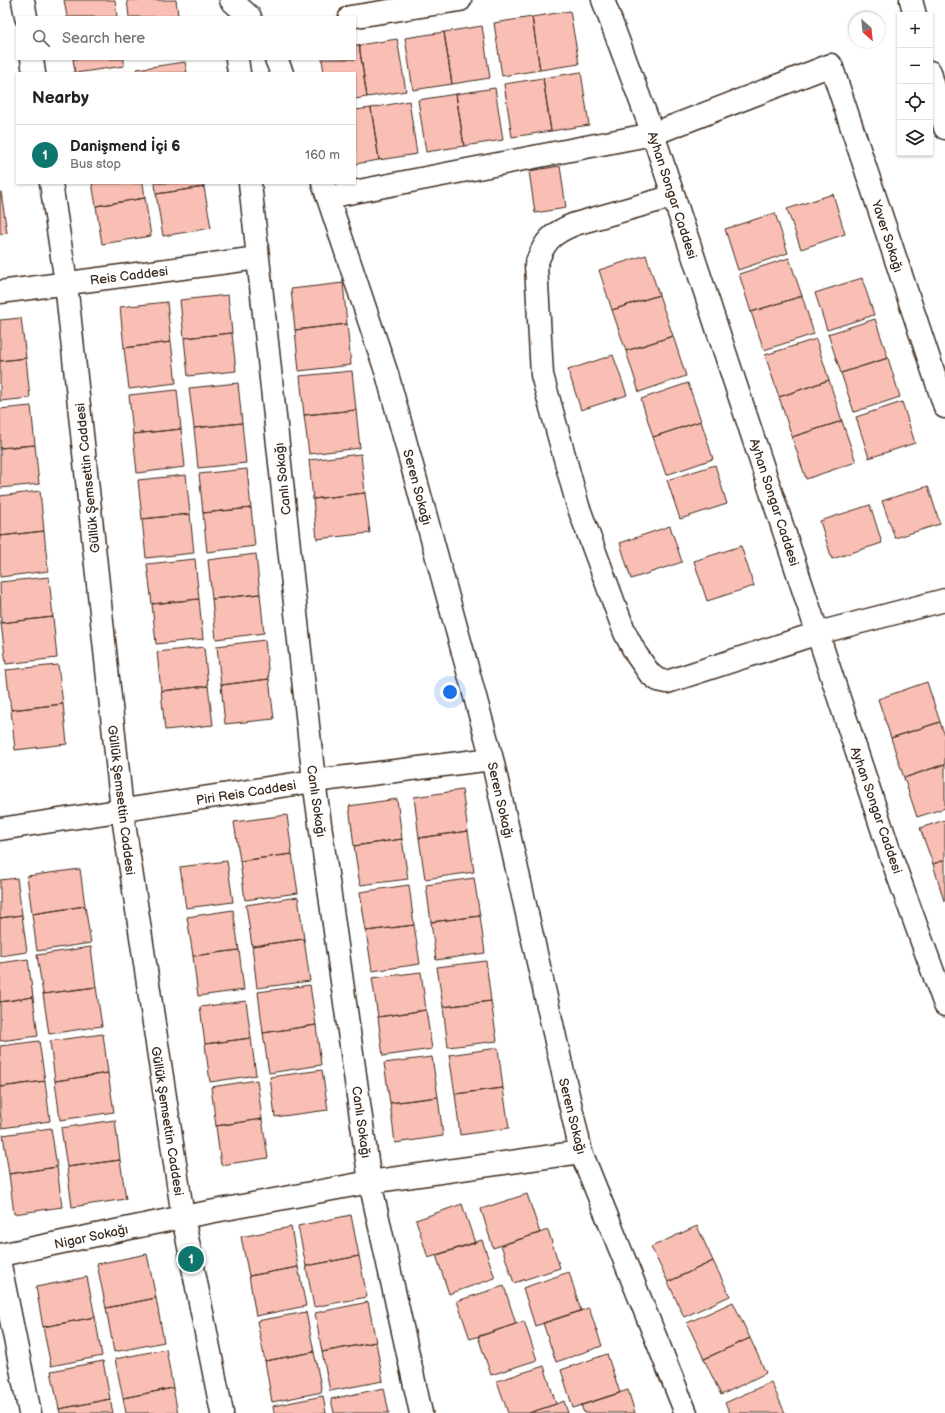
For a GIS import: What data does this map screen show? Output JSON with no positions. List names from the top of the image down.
{
  "streets": {
    "street": [
      "Ayhan Songar Caddesi",
      "Yaver Sokağı",
      "Reis Caddesi",
      "Güllük Şemsettin Caddesi",
      "Canlı Sokağı",
      "Seren Sokağı",
      "Piri Reis Caddesi",
      "Nigar Sokağı"
    ]
  },
  "crossings": [
    ["Ayhan Songar Caddesi", "Yaver Sokağı"],
    ["Reis Caddesi", "Güllük Şemsettin Caddesi"],
    ["Reis Caddesi", "Canlı Sokağı"],
    ["Güllük Şemsettin Caddesi", "Piri Reis Caddesi"],
    ["Güllük Şemsettin Caddesi", "Nigar Sokağı"],
    ["Canlı Sokağı", "Piri Reis Caddesi"],
    ["Canlı Sokağı", "Nigar Sokağı"],
    ["Seren Sokağı", "Piri Reis Caddesi"],
    ["Seren Sokağı", "Nigar Sokağı"]
  ],
  "north": "bottom right",
  "page": {
    "map_buttons": ["+", "−"],
    "search": "Search here",
    "heading": "Nearby",
    "list": [
      {
        "mark": "1",
        "name": "Danişmend İçi 6",
        "note": "Bus stop",
        "value": "160 m"
      }
    ],
    "pins": "1"
  }
}
